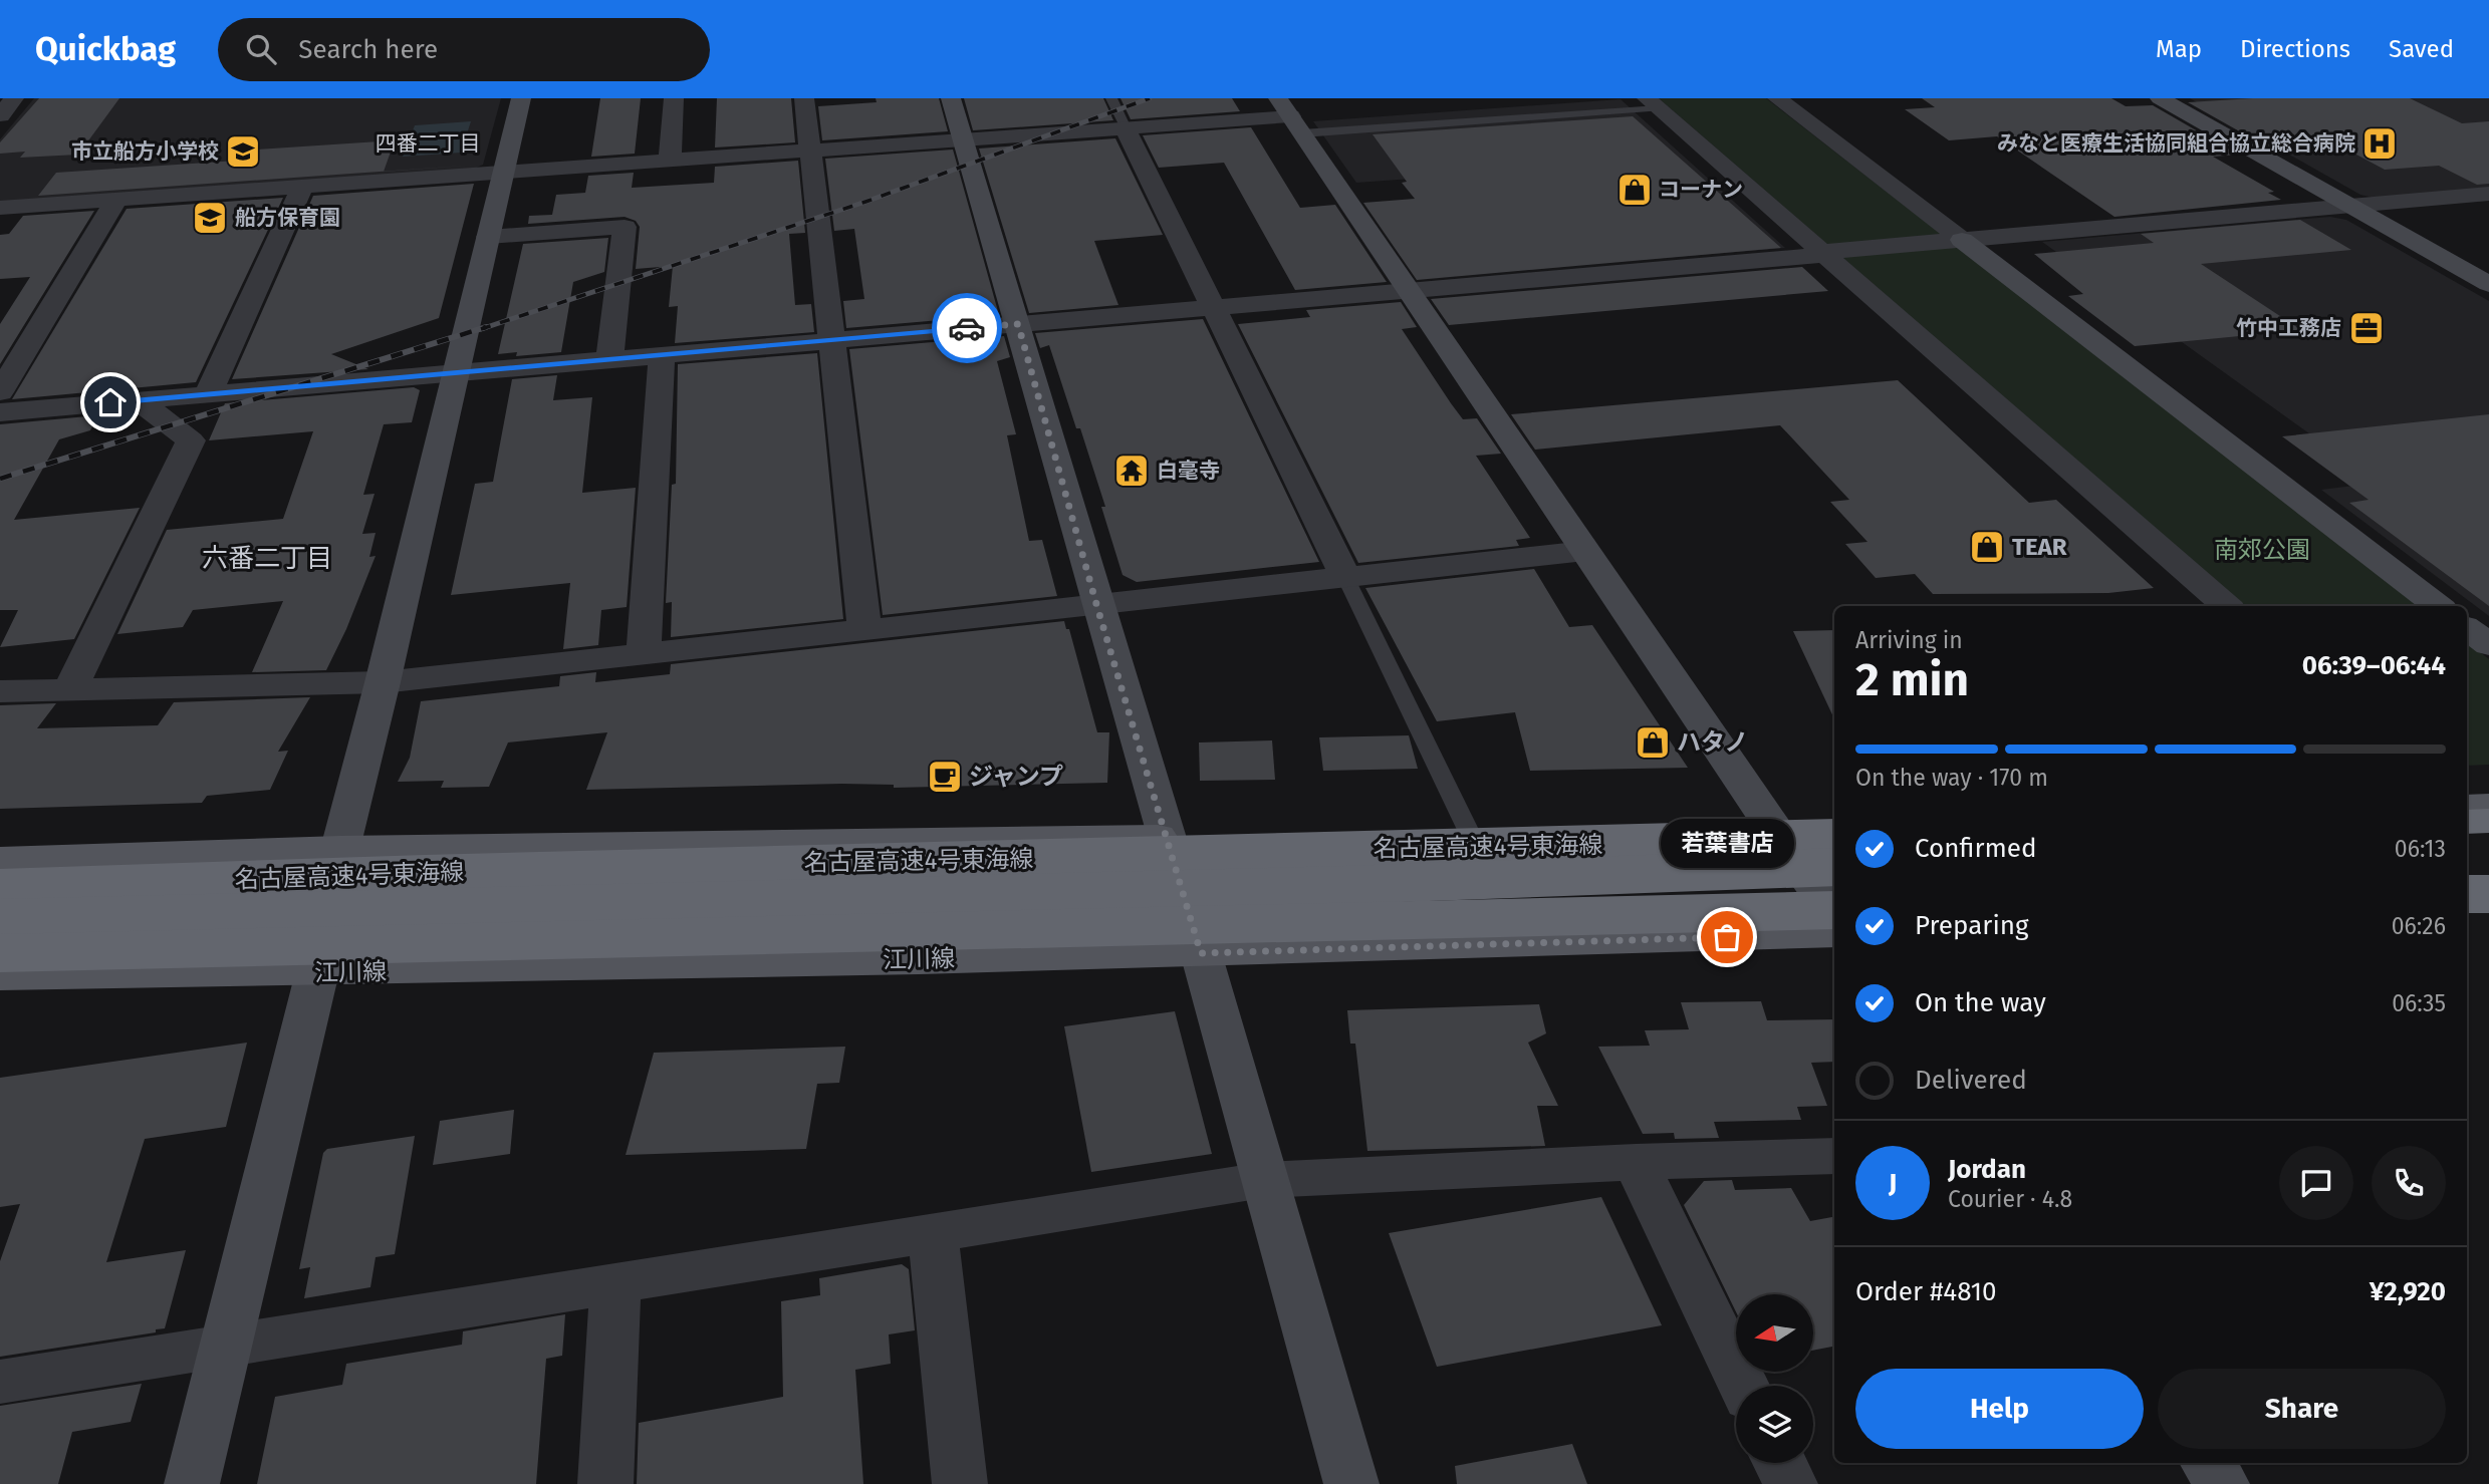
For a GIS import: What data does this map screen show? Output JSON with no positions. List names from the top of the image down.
{
  "streets": {
    "highway": ["名古屋高速4号東海線"],
    "main road": ["江川線"]
  },
  "districts": ["四番二丁目", "六番二丁目"],
  "parks": ["南郊公園"],
  "places": {
    "hospital": ["みなと医療生活協同組合協立総合病院"],
    "school or university": ["市立船方小学校", "船方保育園"],
    "shop": ["コーナン", "TEAR", "ハタノ"],
    "office": ["竹中工務店"],
    "temple": ["白毫寺"],
    "cafe": ["ジャンプ"],
    "other": ["若葉書店"]
  },
  "north": "left",
  "page": {
    "header": "Quickbag",
    "search": "Search here",
    "nav": ["Map", "Directions", "Saved"],
    "heading": ["2 min", "Arriving in", "06:39–06:44"],
    "panel": [
      "Jordan",
      "Courier · 4.8",
      "Order #4810",
      "¥2,920"
    ],
    "bar": "On the way · 170 m",
    "list": [
      ["Confirmed", "06:13"],
      ["Preparing", "06:26"],
      ["On the way", "06:35"],
      "Delivered"
    ],
    "bubble": "若葉書店",
    "round": "J",
    "buttons": ["Help", "Share"]
  }
}
